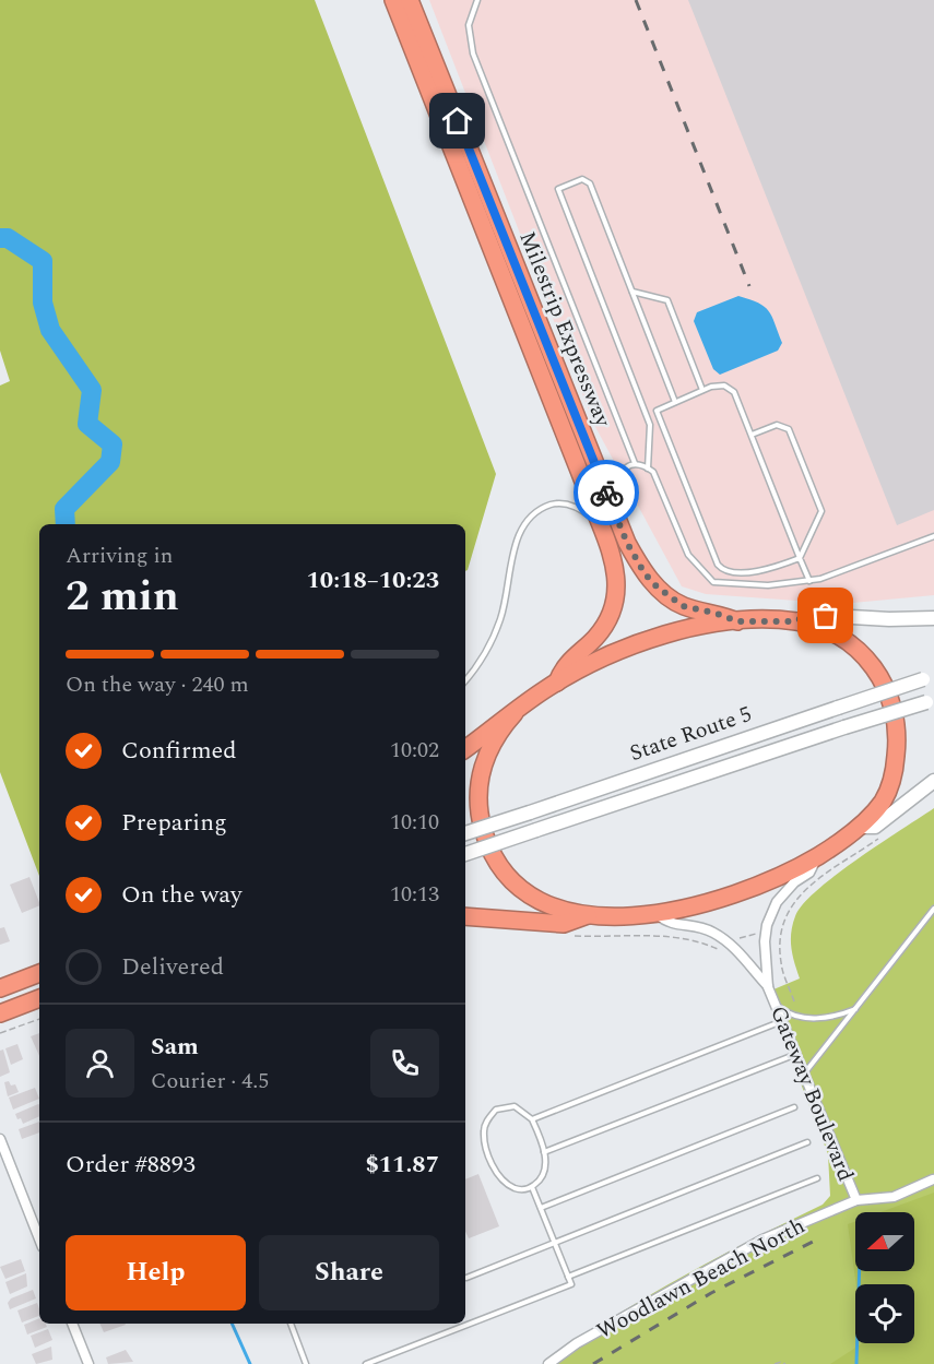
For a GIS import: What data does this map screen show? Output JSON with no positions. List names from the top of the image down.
{
  "streets": {
    "highway": ["Milestrip Expressway"],
    "main road": ["State Route 5"],
    "street": ["Gateway Boulevard", "Woodlawn Beach North"]
  },
  "crossings": [
    ["Gateway Boulevard", "Woodlawn Beach North"]
  ],
  "north": "left",
  "page": {
    "heading": ["2 min", "Arriving in", "10:18–10:23"],
    "panel": [
      "Sam",
      "Courier · 4.5",
      "Order #8893",
      "$11.87"
    ],
    "bar": "On the way · 240 m",
    "list": [
      ["Confirmed", "10:02"],
      ["Preparing", "10:10"],
      ["On the way", "10:13"],
      "Delivered"
    ],
    "buttons": ["Help", "Share"]
  }
}
